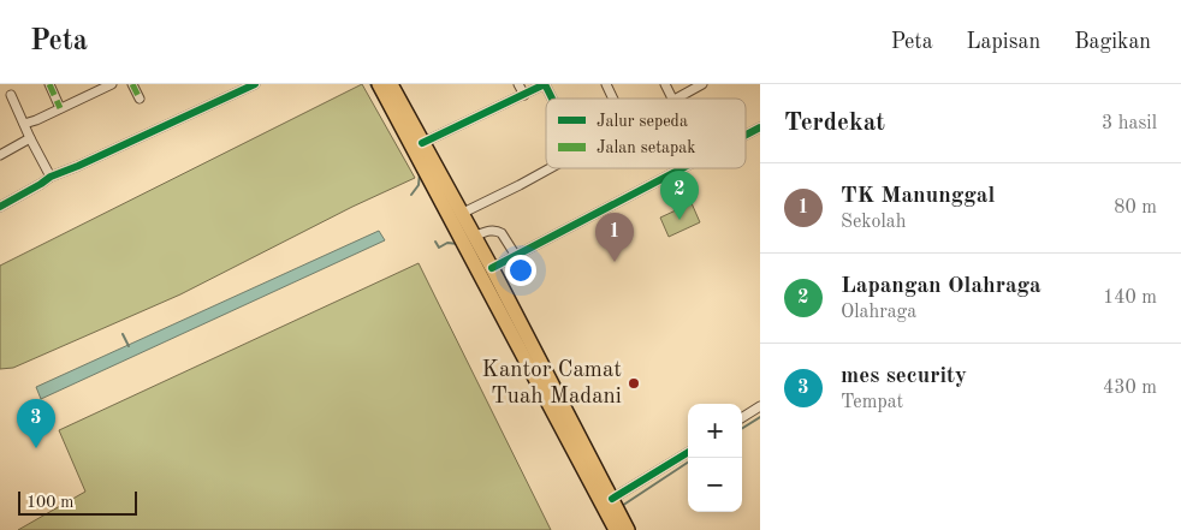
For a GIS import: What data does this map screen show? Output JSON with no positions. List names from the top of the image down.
{
  "places": ["Kantor Camat Tuah Madani"],
  "legend": ["Jalur sepeda", "Jalan setapak"],
  "scale_bar": "100 m",
  "page": {
    "header": "Peta",
    "nav": ["Peta", "Lapisan", "Bagikan"],
    "heading": ["Terdekat", "3 hasil"],
    "list": [
      {
        "mark": "1",
        "name": "TK Manunggal",
        "note": "Sekolah",
        "value": "80 m"
      },
      {
        "mark": "2",
        "name": "Lapangan Olahraga",
        "note": "Olahraga",
        "value": "140 m"
      },
      {
        "mark": "3",
        "name": "mes security",
        "note": "Tempat",
        "value": "430 m"
      }
    ],
    "pins": ["2", "1", "3"],
    "map_buttons": ["+", "−"],
    "scale": "100 m"
  }
}
